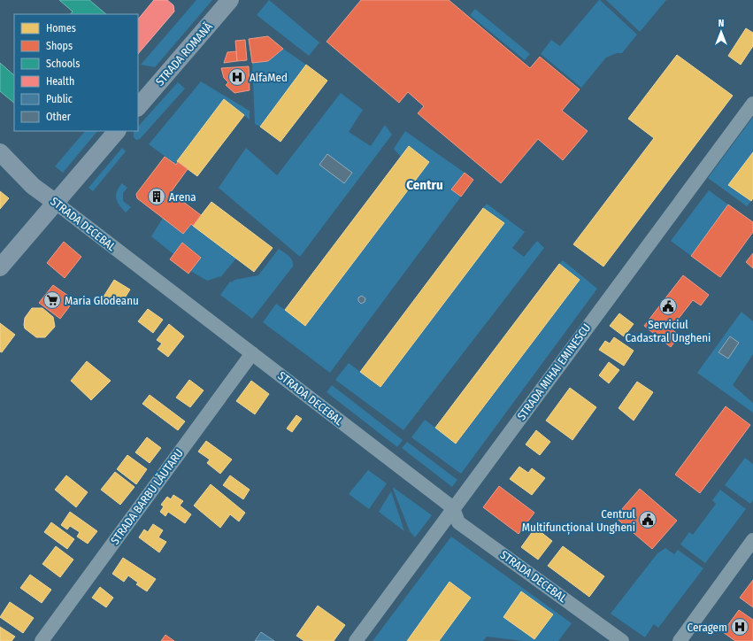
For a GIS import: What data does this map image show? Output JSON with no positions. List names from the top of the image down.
{
  "streets": {
    "main road": ["STRADA ROMANĂ", "STRADA DECEBAL"],
    "street": ["STRADA MIHAI EMINESCU", "STRADA BARBU LĂUTARU"]
  },
  "crossings": [
    ["STRADA DECEBAL", "STRADA MIHAI EMINESCU"],
    ["STRADA DECEBAL", "STRADA BARBU LĂUTARU"]
  ],
  "districts": ["Centru"],
  "places": {
    "hospital": ["AlfaMed", "Ceragem"],
    "building": ["Arena"],
    "supermarket": ["Maria Glodeanu"],
    "public building": ["Serviciul Cadastral Ungheni", "Centrul Multifuncțional Ungheni"]
  },
  "legend": [
    "Homes",
    "Shops",
    "Schools",
    "Health",
    "Public",
    "Other"
  ],
  "north": "top"
}
